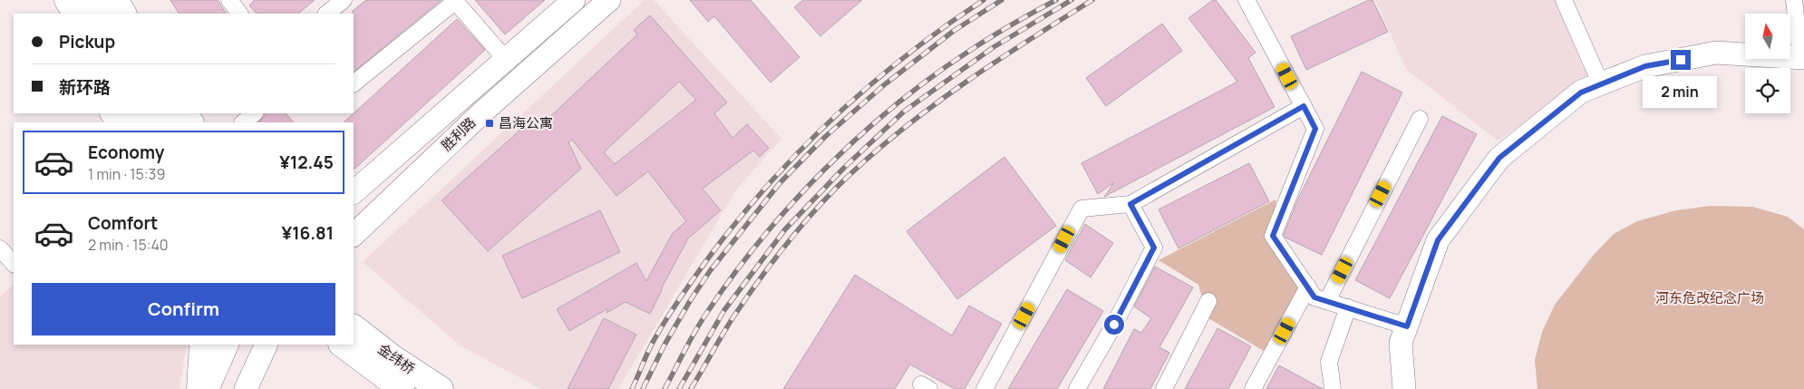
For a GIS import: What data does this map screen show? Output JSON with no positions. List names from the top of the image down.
{
  "streets": {
    "main road": ["胜利路", "金纬桥"]
  },
  "parks": ["河东危改纪念广场"],
  "places": {
    "transit": ["昌海公寓"]
  },
  "north": "top",
  "page": {
    "banner": ["Pickup", "新环路"],
    "bubble": "2 min",
    "list": [
      {
        "name": "Economy",
        "note": "1 min · 15:39",
        "value": "¥12.45"
      },
      {
        "name": "Comfort",
        "note": "2 min · 15:40",
        "value": "¥16.81"
      }
    ],
    "buttons": "Confirm"
  }
}
